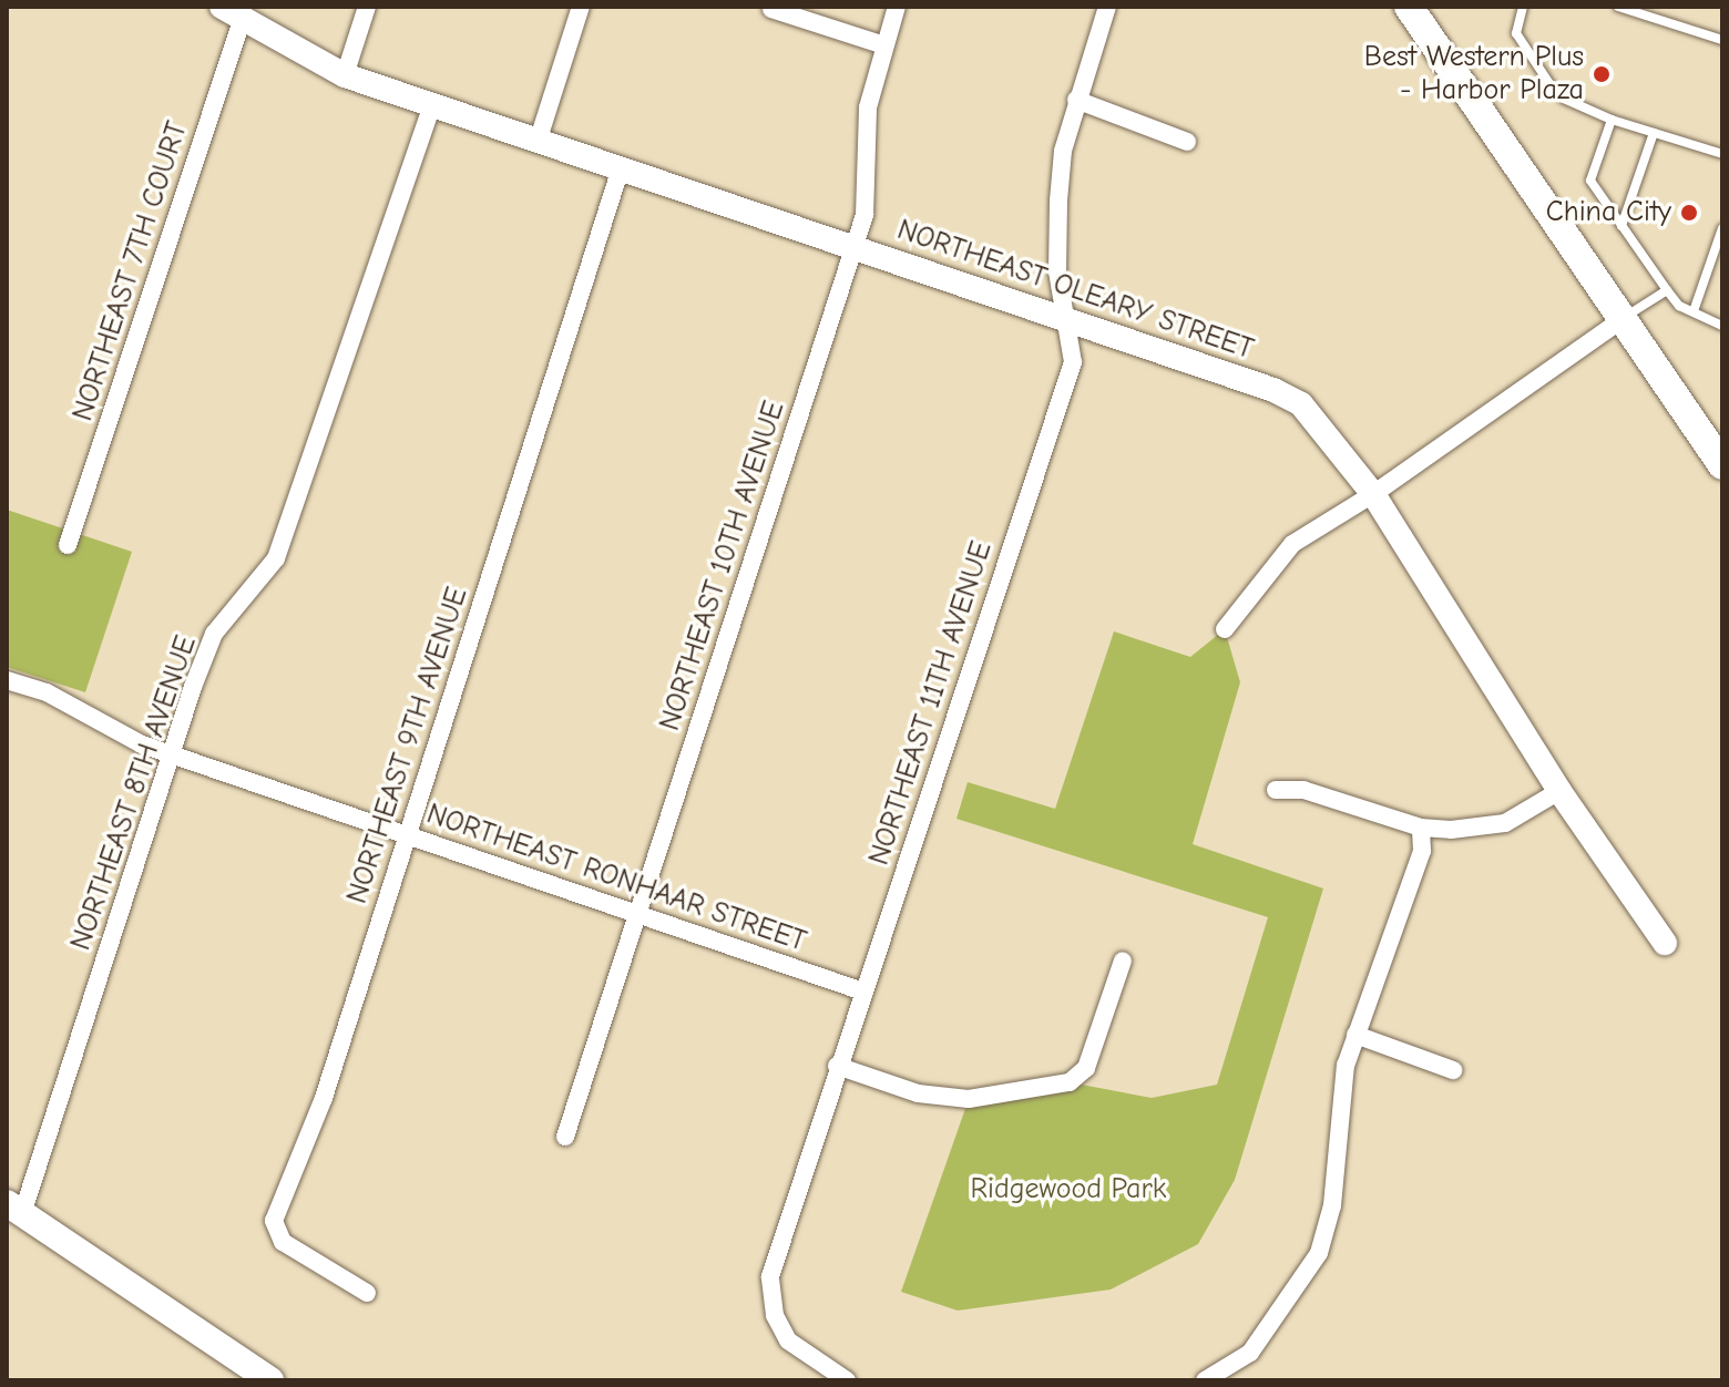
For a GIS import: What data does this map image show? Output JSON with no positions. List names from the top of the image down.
{
  "streets": {
    "street": [
      "NORTHEAST 7TH COURT",
      "NORTHEAST OLEARY STREET",
      "NORTHEAST 10TH AVENUE",
      "NORTHEAST 11TH AVENUE",
      "NORTHEAST 9TH AVENUE",
      "NORTHEAST 8TH AVENUE",
      "NORTHEAST RONHAAR STREET"
    ]
  },
  "crossings": [
    ["NORTHEAST 7TH COURT", "NORTHEAST OLEARY STREET"],
    ["NORTHEAST OLEARY STREET", "NORTHEAST 10TH AVENUE"],
    ["NORTHEAST OLEARY STREET", "NORTHEAST 11TH AVENUE"],
    ["NORTHEAST OLEARY STREET", "NORTHEAST 9TH AVENUE"],
    ["NORTHEAST OLEARY STREET", "NORTHEAST 8TH AVENUE"],
    ["NORTHEAST 10TH AVENUE", "NORTHEAST RONHAAR STREET"],
    ["NORTHEAST 11TH AVENUE", "NORTHEAST RONHAAR STREET"],
    ["NORTHEAST 9TH AVENUE", "NORTHEAST RONHAAR STREET"],
    ["NORTHEAST 8TH AVENUE", "NORTHEAST RONHAAR STREET"]
  ],
  "parks": ["Ridgewood Park"],
  "places": ["Best Western Plus - Harbor Plaza", "China City"]
}
